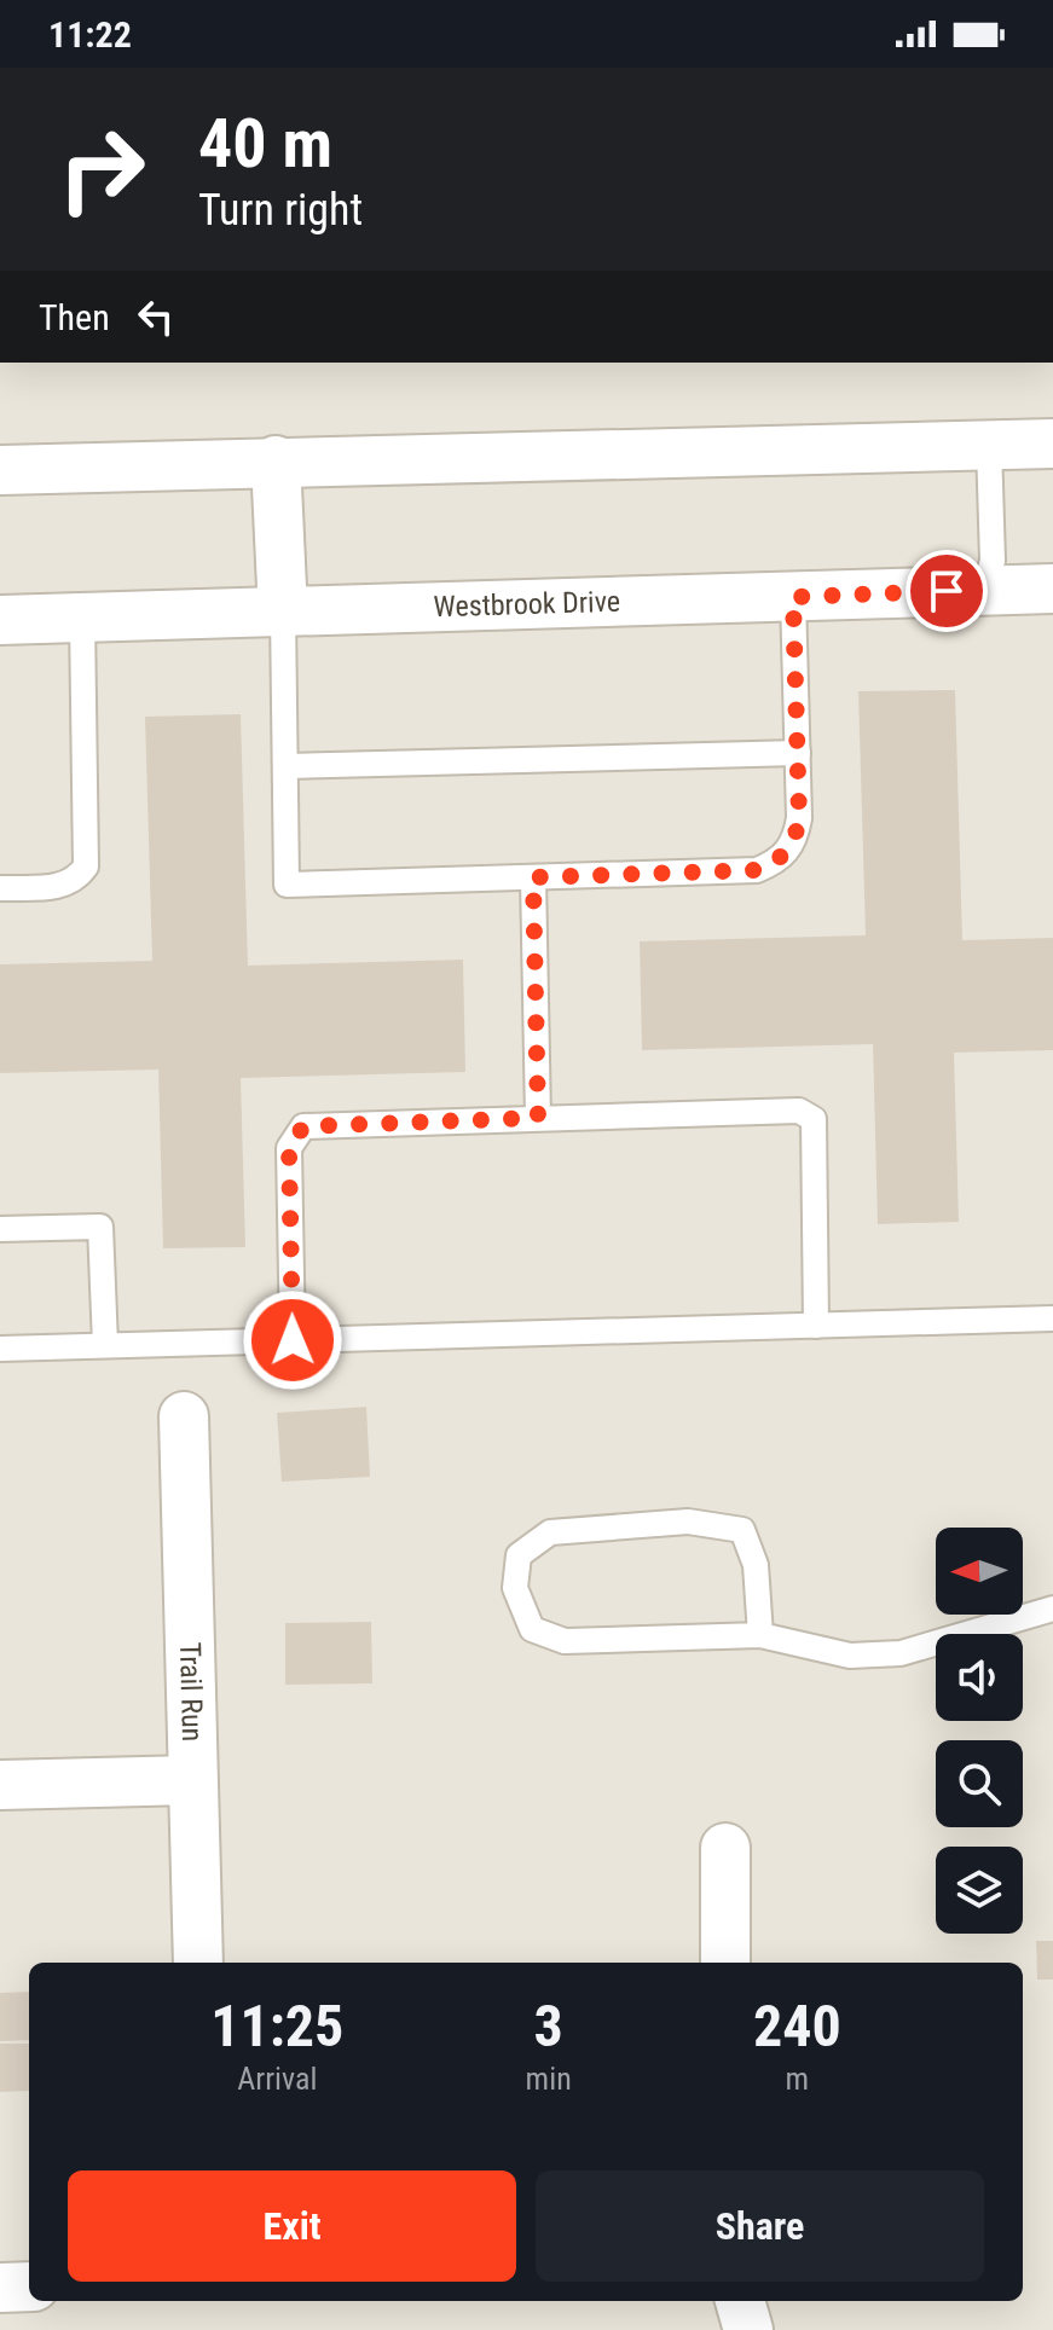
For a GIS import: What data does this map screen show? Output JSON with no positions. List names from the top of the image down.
{
  "streets": {
    "street": ["Westbrook Drive", "Trail Run"]
  },
  "north": "left",
  "page": {
    "status": "11:22",
    "turn": ["40 m", "Turn right"],
    "then": "Then",
    "eta": [
      "11:25",
      "Arrival",
      "3",
      "min",
      "240",
      "m"
    ],
    "buttons": ["Exit", "Share"]
  }
}
